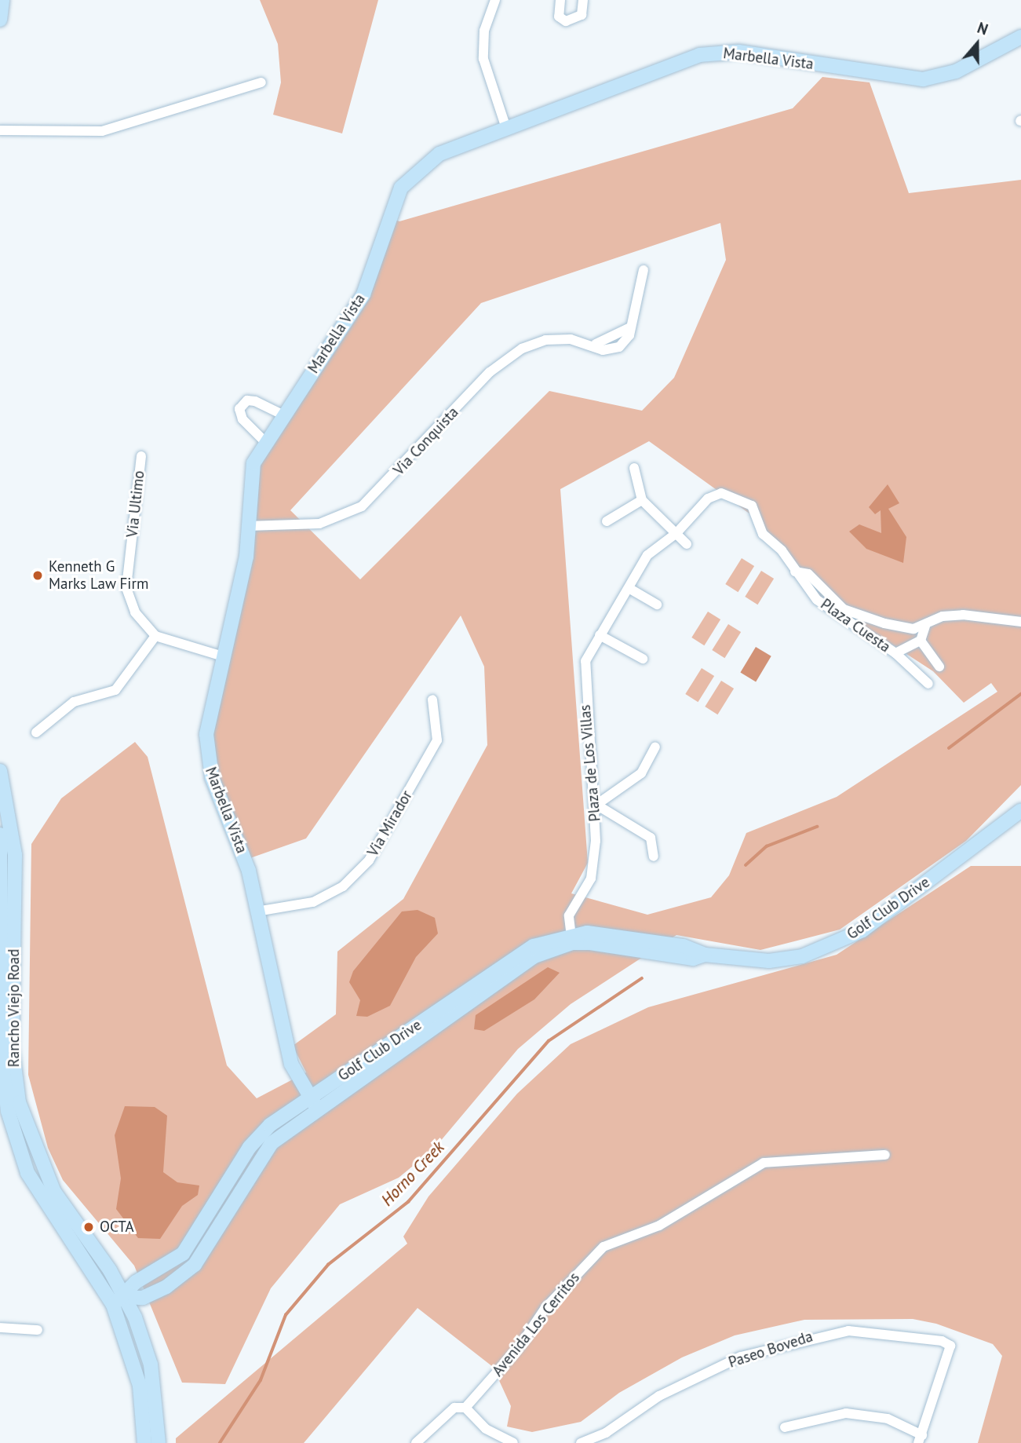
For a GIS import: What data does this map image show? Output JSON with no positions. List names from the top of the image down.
{
  "streets": {
    "street": [
      "Marbella Vista",
      "Via Conquista",
      "Via Ultimo",
      "Plaza Cuesta",
      "Plaza de Los Villas",
      "Via Mirador",
      "Golf Club Drive",
      "Rancho Viejo Road",
      "Avenida Los Cerritos",
      "Paseo Boveda"
    ]
  },
  "crossings": [
    ["Marbella Vista", "Via Conquista"],
    ["Marbella Vista", "Via Mirador"],
    ["Marbella Vista", "Golf Club Drive"],
    ["Plaza Cuesta", "Plaza de Los Villas"],
    ["Plaza de Los Villas", "Golf Club Drive"],
    ["Golf Club Drive", "Rancho Viejo Road"]
  ],
  "water": ["Horno Creek"],
  "places": ["Kenneth G Marks Law Firm", "OCTA"],
  "north": "top"
}
